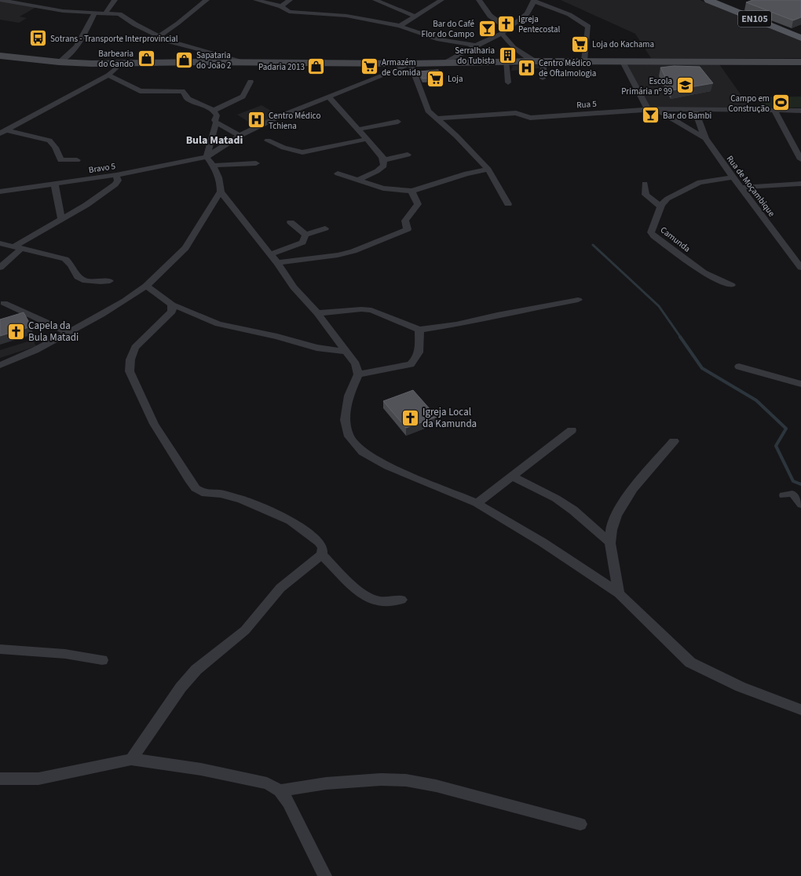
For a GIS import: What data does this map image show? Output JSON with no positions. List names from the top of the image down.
{
  "streets": {
    "main road": ["EN105"],
    "street": [
      "Rua 5",
      "Bravo 5",
      "Rua de Moçambique",
      "Camunda"
    ]
  },
  "crossings": [
    ["Rua 5", "Rua de Moçambique"],
    ["Rua de Moçambique", "Camunda"]
  ],
  "districts": ["Bula Matadi"],
  "places": {
    "church": ["Igreja Pentecostal", "Capela da Bula Matadi", "Igreja Local da Kamunda"],
    "bar": ["Bar do Café Flor do Campo", "Bar do Bambi"],
    "bus stop": ["Sotrans - Transporte Interprovincial"],
    "supermarket": ["Loja do Kachama", "Armazém de Comida", "Loja"],
    "building": ["Serralharia do Tubista"],
    "shop": ["Barbearia do Gando", "Sapataria do João 2", "Padaria 2013"],
    "hospital": ["Centro Médico de Oftalmologia", "Centro Médico Tchiena"],
    "school or university": ["Escola Primária nº 99"],
    "sports": ["Campo em Construção"]
  }
}
